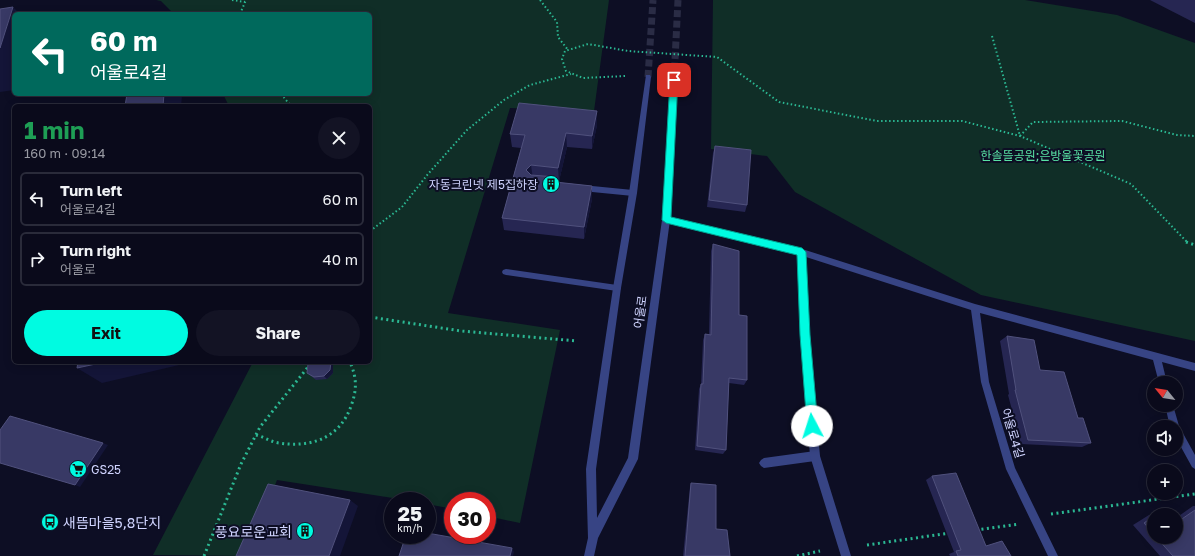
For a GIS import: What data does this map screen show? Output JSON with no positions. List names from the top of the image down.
{
  "streets": {
    "street": ["어울로", "어울로4길"]
  },
  "parks": ["한솔뜰공원;은방울꽃공원"],
  "places": {
    "building": ["자동크린넷 제5집하장", "풍요로운교회"],
    "supermarket": ["GS25"],
    "bus stop": ["새뜸마을5,8단지"]
  },
  "north": "top left",
  "page": {
    "turn": ["60 m", "어울로4길"],
    "heading": ["1 min", "160 m · 09:14"],
    "list": [
      {
        "name": "Turn left",
        "note": "어울로4길",
        "value": "60 m"
      },
      {
        "name": "Turn right",
        "note": "어울로",
        "value": "40 m"
      }
    ],
    "buttons": ["Exit", "Share"],
    "map_buttons": ["+", "−"],
    "speed": "25 km/h",
    "limit": "30"
  }
}
